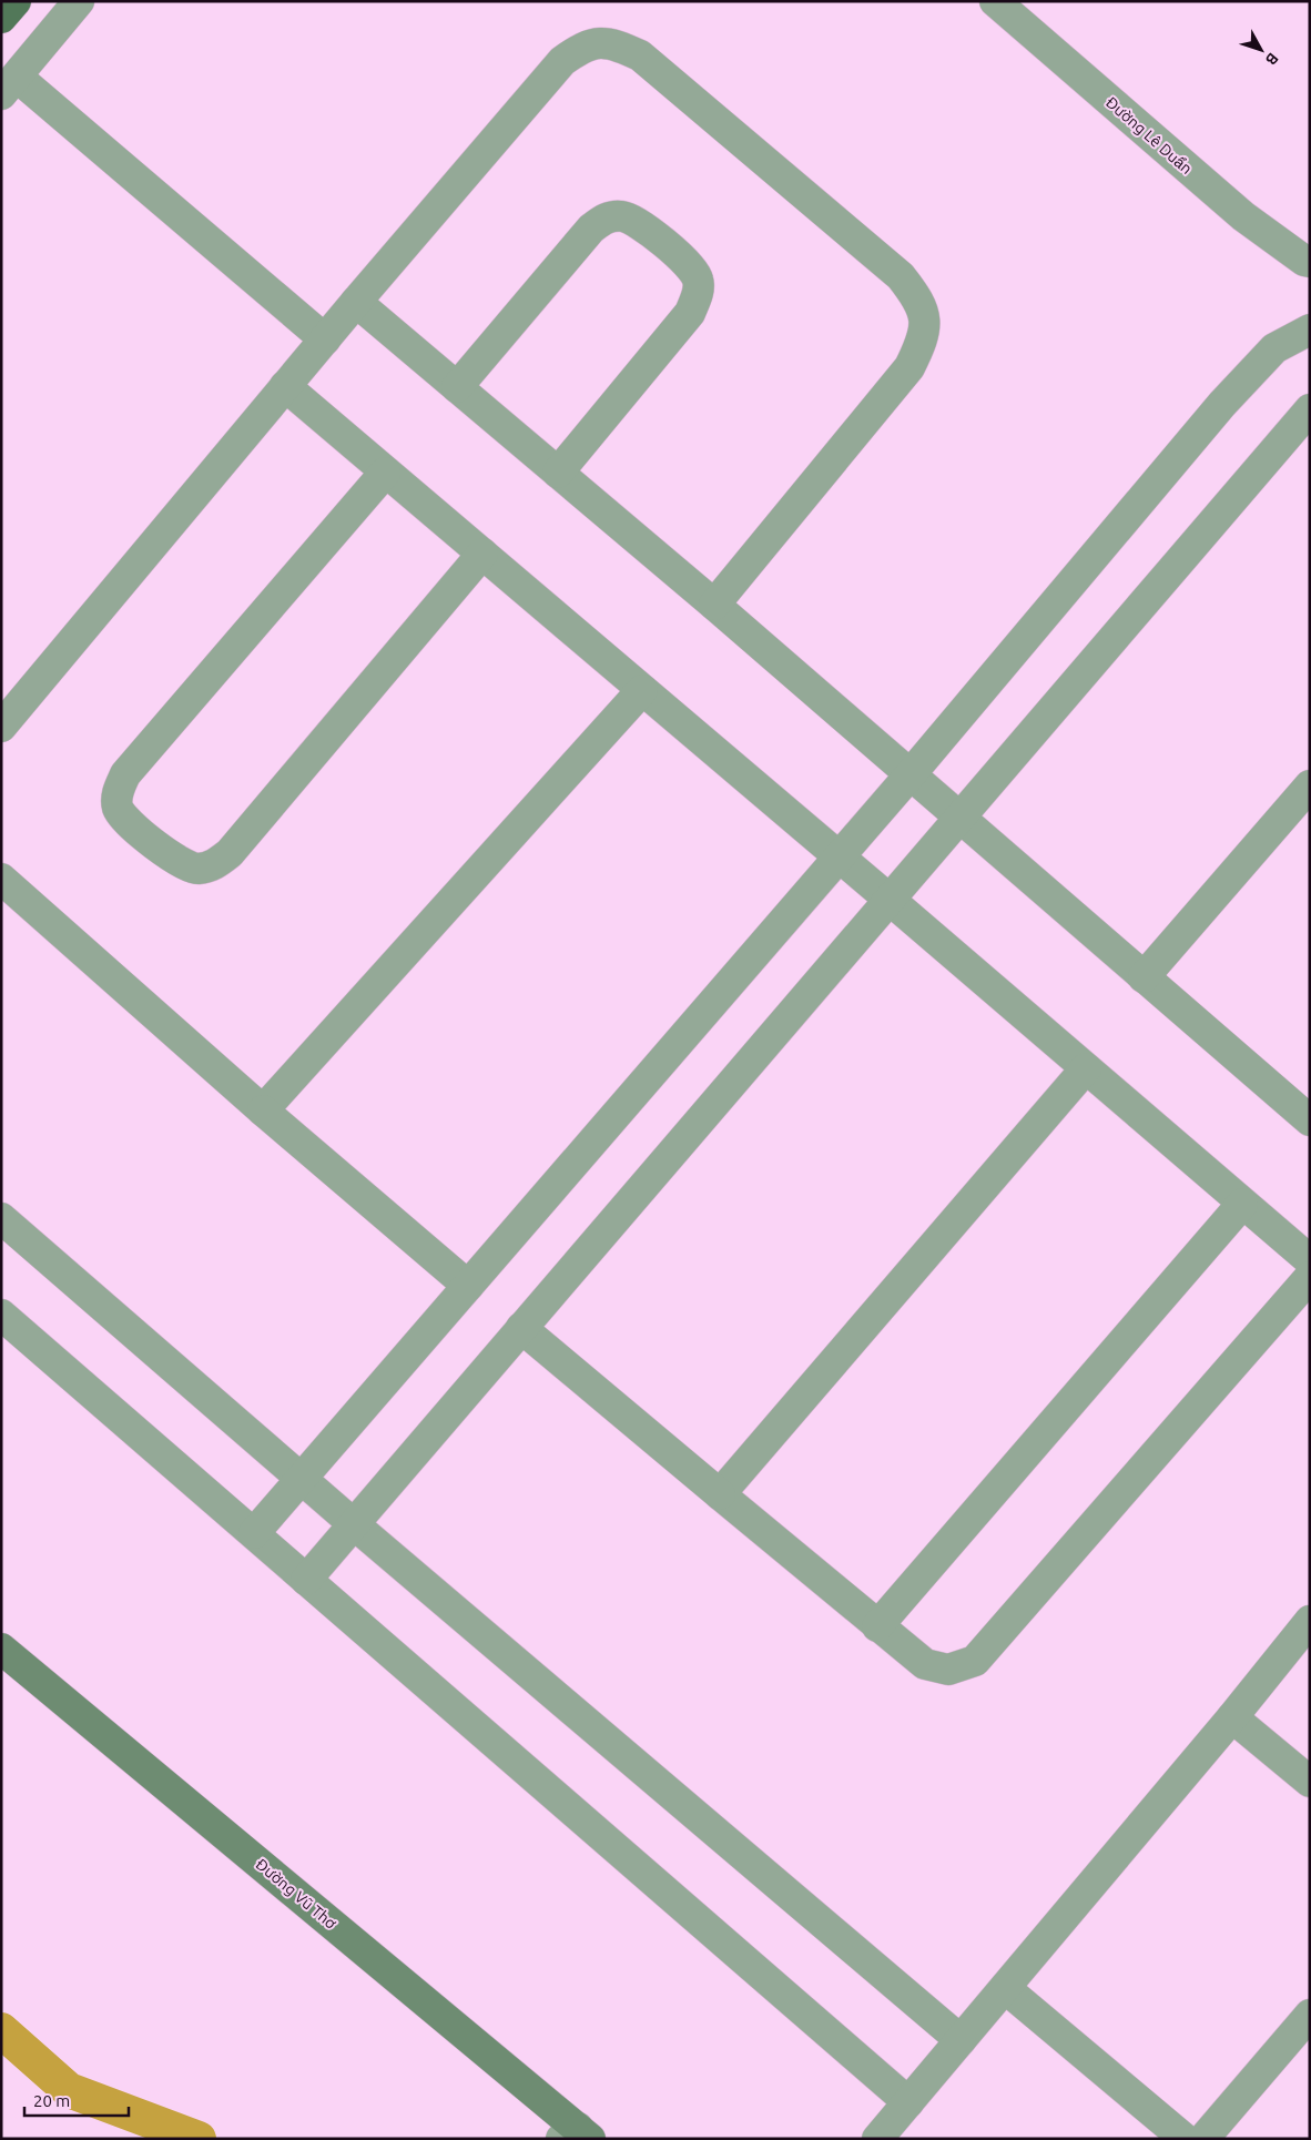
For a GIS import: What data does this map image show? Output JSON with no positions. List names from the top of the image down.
{
  "streets": {
    "main road": ["Đường Vũ Thơ"],
    "street": ["Đường Lê Duẩn"]
  },
  "scale_bar": "20 m",
  "north": "bottom right"
}
